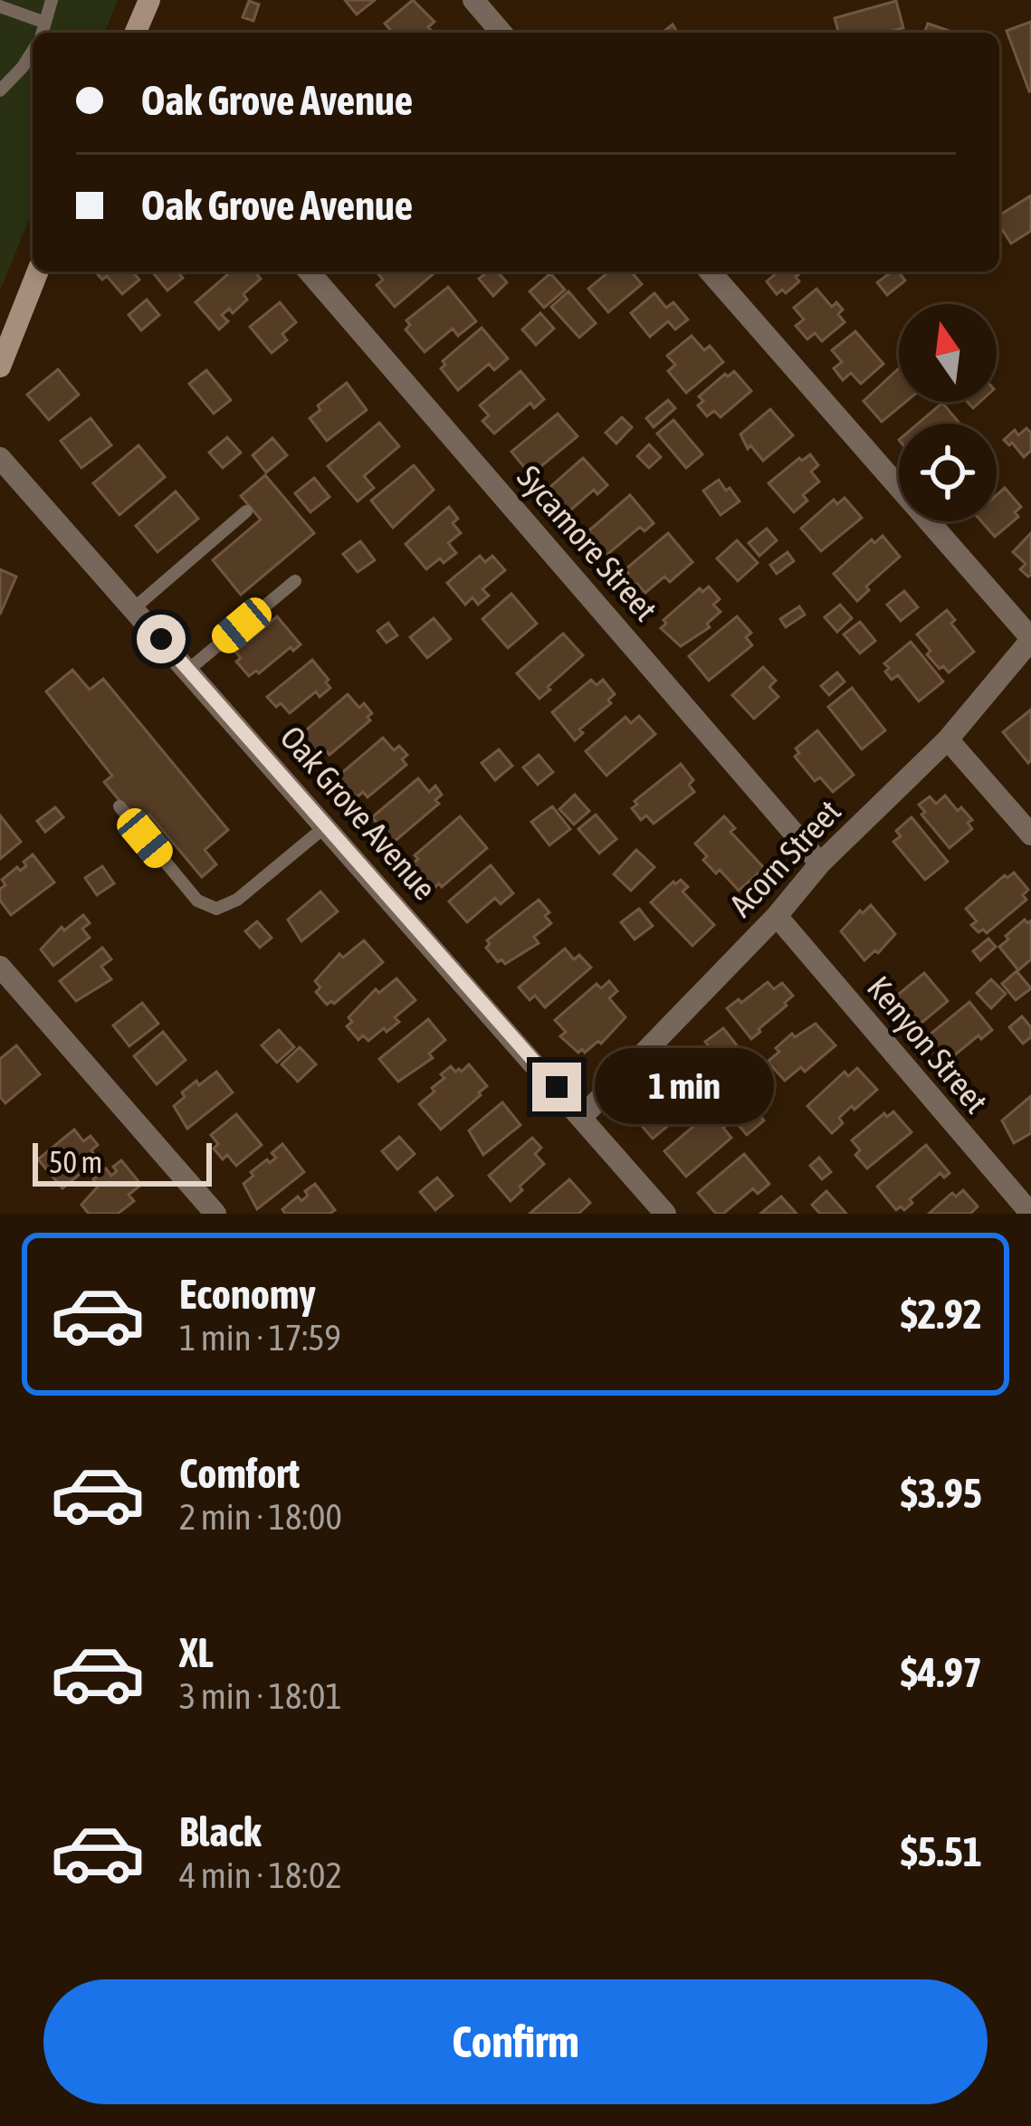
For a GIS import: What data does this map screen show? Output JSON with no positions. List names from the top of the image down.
{
  "streets": {
    "street": [
      "Sycamore Street",
      "Oak Grove Avenue",
      "Acorn Street",
      "Kenyon Street"
    ]
  },
  "crossings": [
    ["Sycamore Street", "Acorn Street"],
    ["Oak Grove Avenue", "Acorn Street"],
    ["Acorn Street", "Kenyon Street"]
  ],
  "scale_bar": "50 m",
  "north": "top",
  "page": {
    "banner": ["Oak Grove Avenue", "Oak Grove Avenue"],
    "bubble": "1 min",
    "scale": "50 m",
    "list": [
      {
        "name": "Economy",
        "note": "1 min · 17:59",
        "value": "$2.92"
      },
      {
        "name": "Comfort",
        "note": "2 min · 18:00",
        "value": "$3.95"
      },
      {
        "name": "XL",
        "note": "3 min · 18:01",
        "value": "$4.97"
      },
      {
        "name": "Black",
        "note": "4 min · 18:02",
        "value": "$5.51"
      }
    ],
    "buttons": "Confirm"
  }
}
